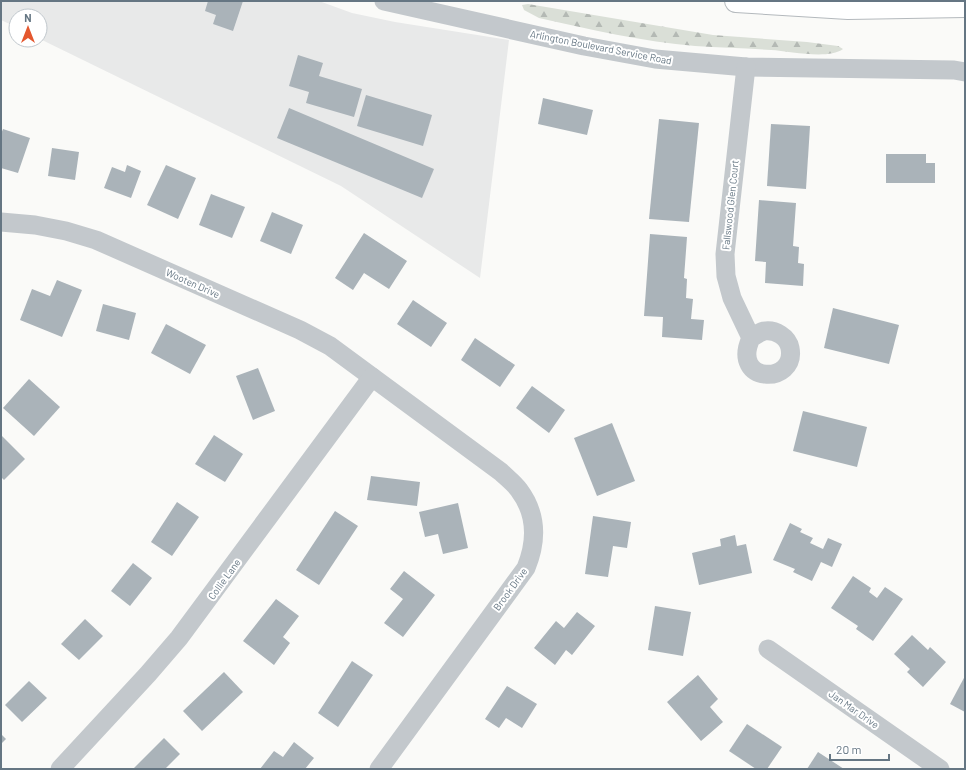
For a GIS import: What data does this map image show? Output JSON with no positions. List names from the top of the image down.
{
  "streets": {
    "street": [
      "Arlington Boulevard Service Road",
      "Fallswood Glen Court",
      "Wooten Drive",
      "Collie Lane",
      "Brook Drive",
      "Jan Mar Drive"
    ]
  },
  "crossings": [
    ["Arlington Boulevard Service Road", "Fallswood Glen Court"],
    ["Wooten Drive", "Collie Lane"],
    ["Wooten Drive", "Brook Drive"],
    ["Collie Lane", "Brook Drive"]
  ],
  "scale_bar": "20 m",
  "north": "top"
}
